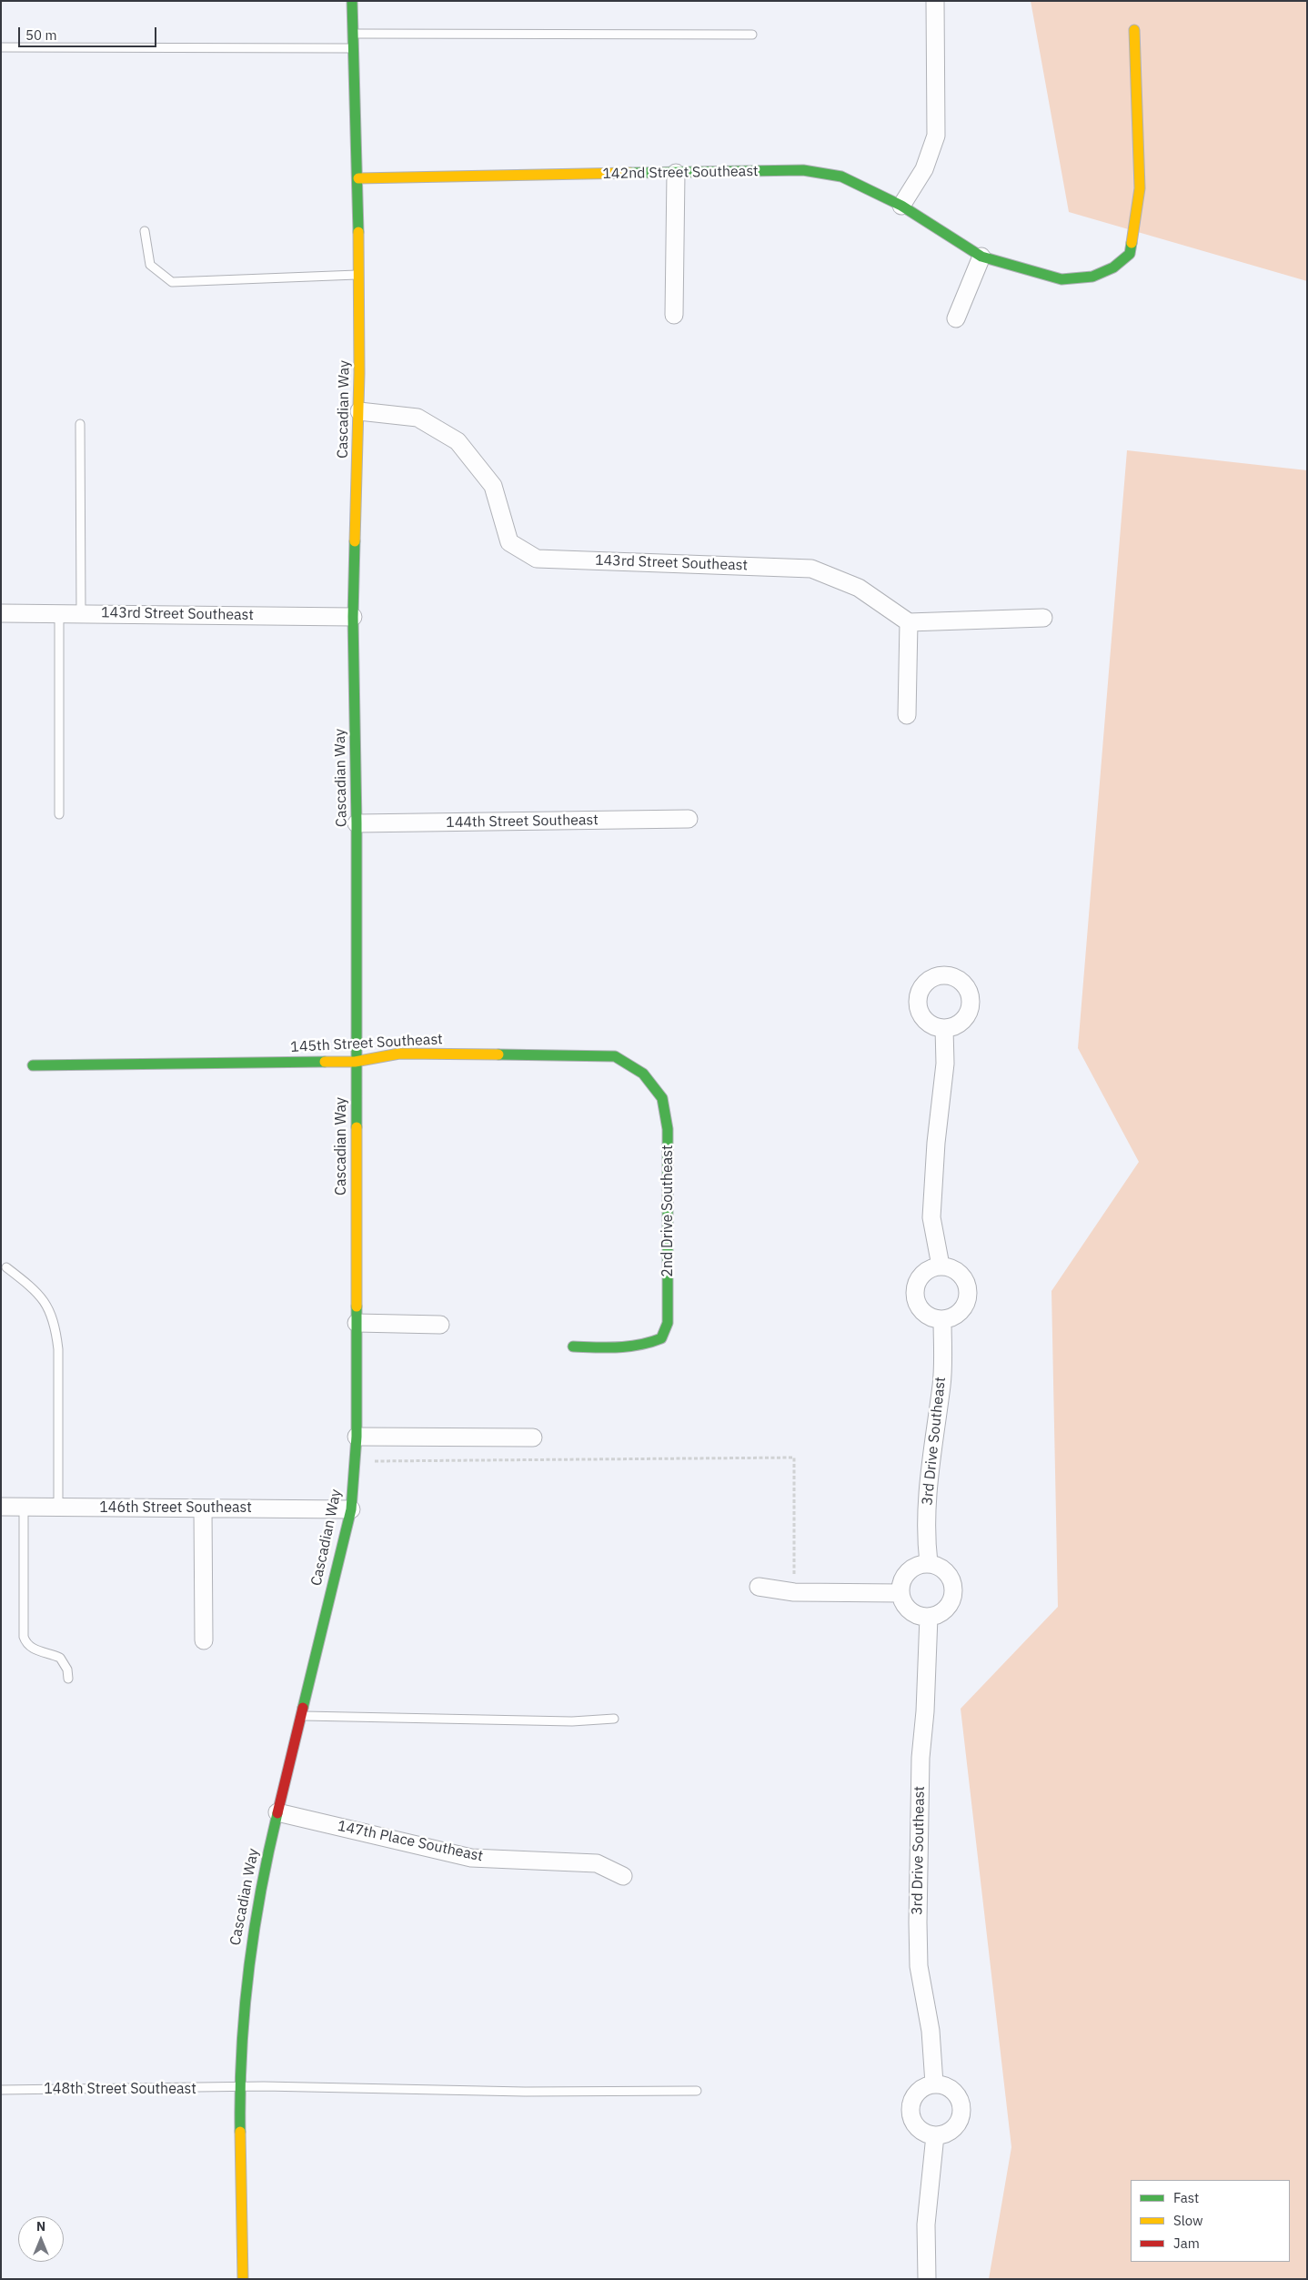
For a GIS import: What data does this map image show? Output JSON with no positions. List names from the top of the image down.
{
  "streets": {
    "street": [
      "142nd Street Southeast",
      "Cascadian Way",
      "143rd Street Southeast",
      "144th Street Southeast",
      "145th Street Southeast",
      "2nd Drive Southeast",
      "3rd Drive Southeast",
      "146th Street Southeast",
      "147th Place Southeast"
    ],
    "lane": ["148th Street Southeast"]
  },
  "crossings": [
    ["142nd Street Southeast", "Cascadian Way"],
    ["Cascadian Way", "143rd Street Southeast"],
    ["Cascadian Way", "144th Street Southeast"],
    ["Cascadian Way", "145th Street Southeast"],
    ["Cascadian Way", "146th Street Southeast"],
    ["Cascadian Way", "147th Place Southeast"],
    ["Cascadian Way", "148th Street Southeast"],
    ["145th Street Southeast", "2nd Drive Southeast"]
  ],
  "legend": ["Fast", "Slow", "Jam"],
  "scale_bar": "50 m",
  "north": "top"
}
